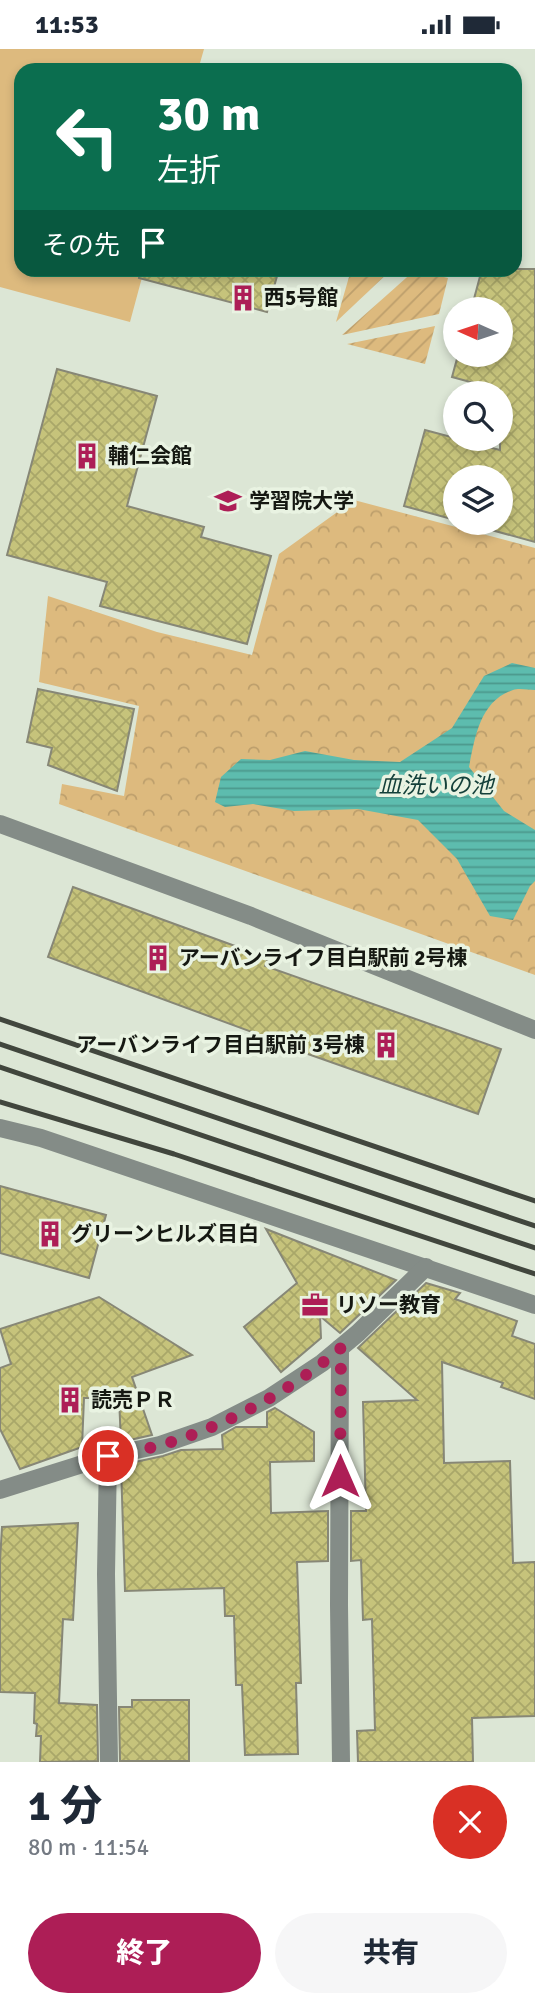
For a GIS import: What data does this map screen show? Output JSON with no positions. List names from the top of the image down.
{
  "water": ["血洗いの池"],
  "places": {
    "building": [
      "西5号館",
      "輔仁会館",
      "アーバンライフ目白駅前 2号棟",
      "アーバンライフ目白駅前 3号棟",
      "グリーンヒルズ目白",
      "読売ＰＲ"
    ],
    "school or university": ["学習院大学"],
    "office": ["リソー教育"]
  },
  "north": "left",
  "page": {
    "status": "11:53",
    "turn": ["30 m", "左折"],
    "then": "その先",
    "heading": ["1 分", "80 m · 11:54"],
    "buttons": ["終了", "共有"]
  }
}
